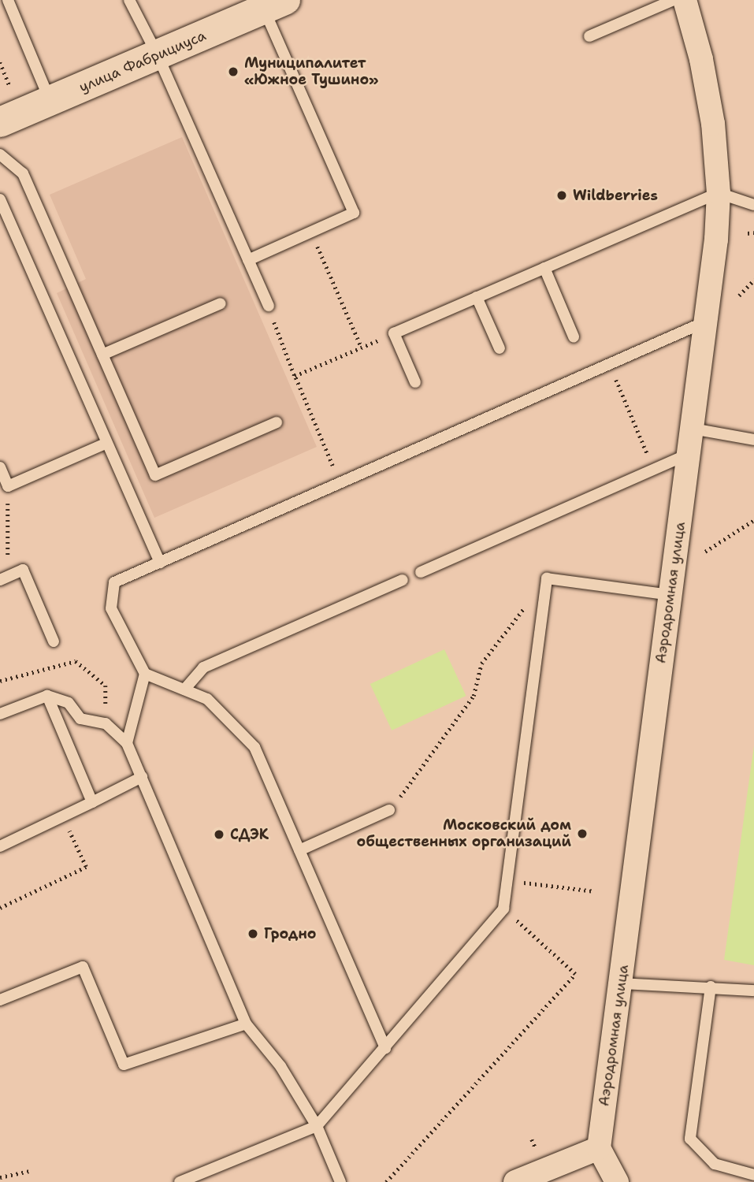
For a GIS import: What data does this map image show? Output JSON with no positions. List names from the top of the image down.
{
  "streets": {
    "main road": ["улица Фабрициуса"],
    "street": ["Аэродромная улица"]
  },
  "places": [
    "Муниципалитет «Южное Тушино»",
    "Wildberries",
    "Московский дом общественных организаций",
    "СДЭК",
    "Гродно"
  ]
}
